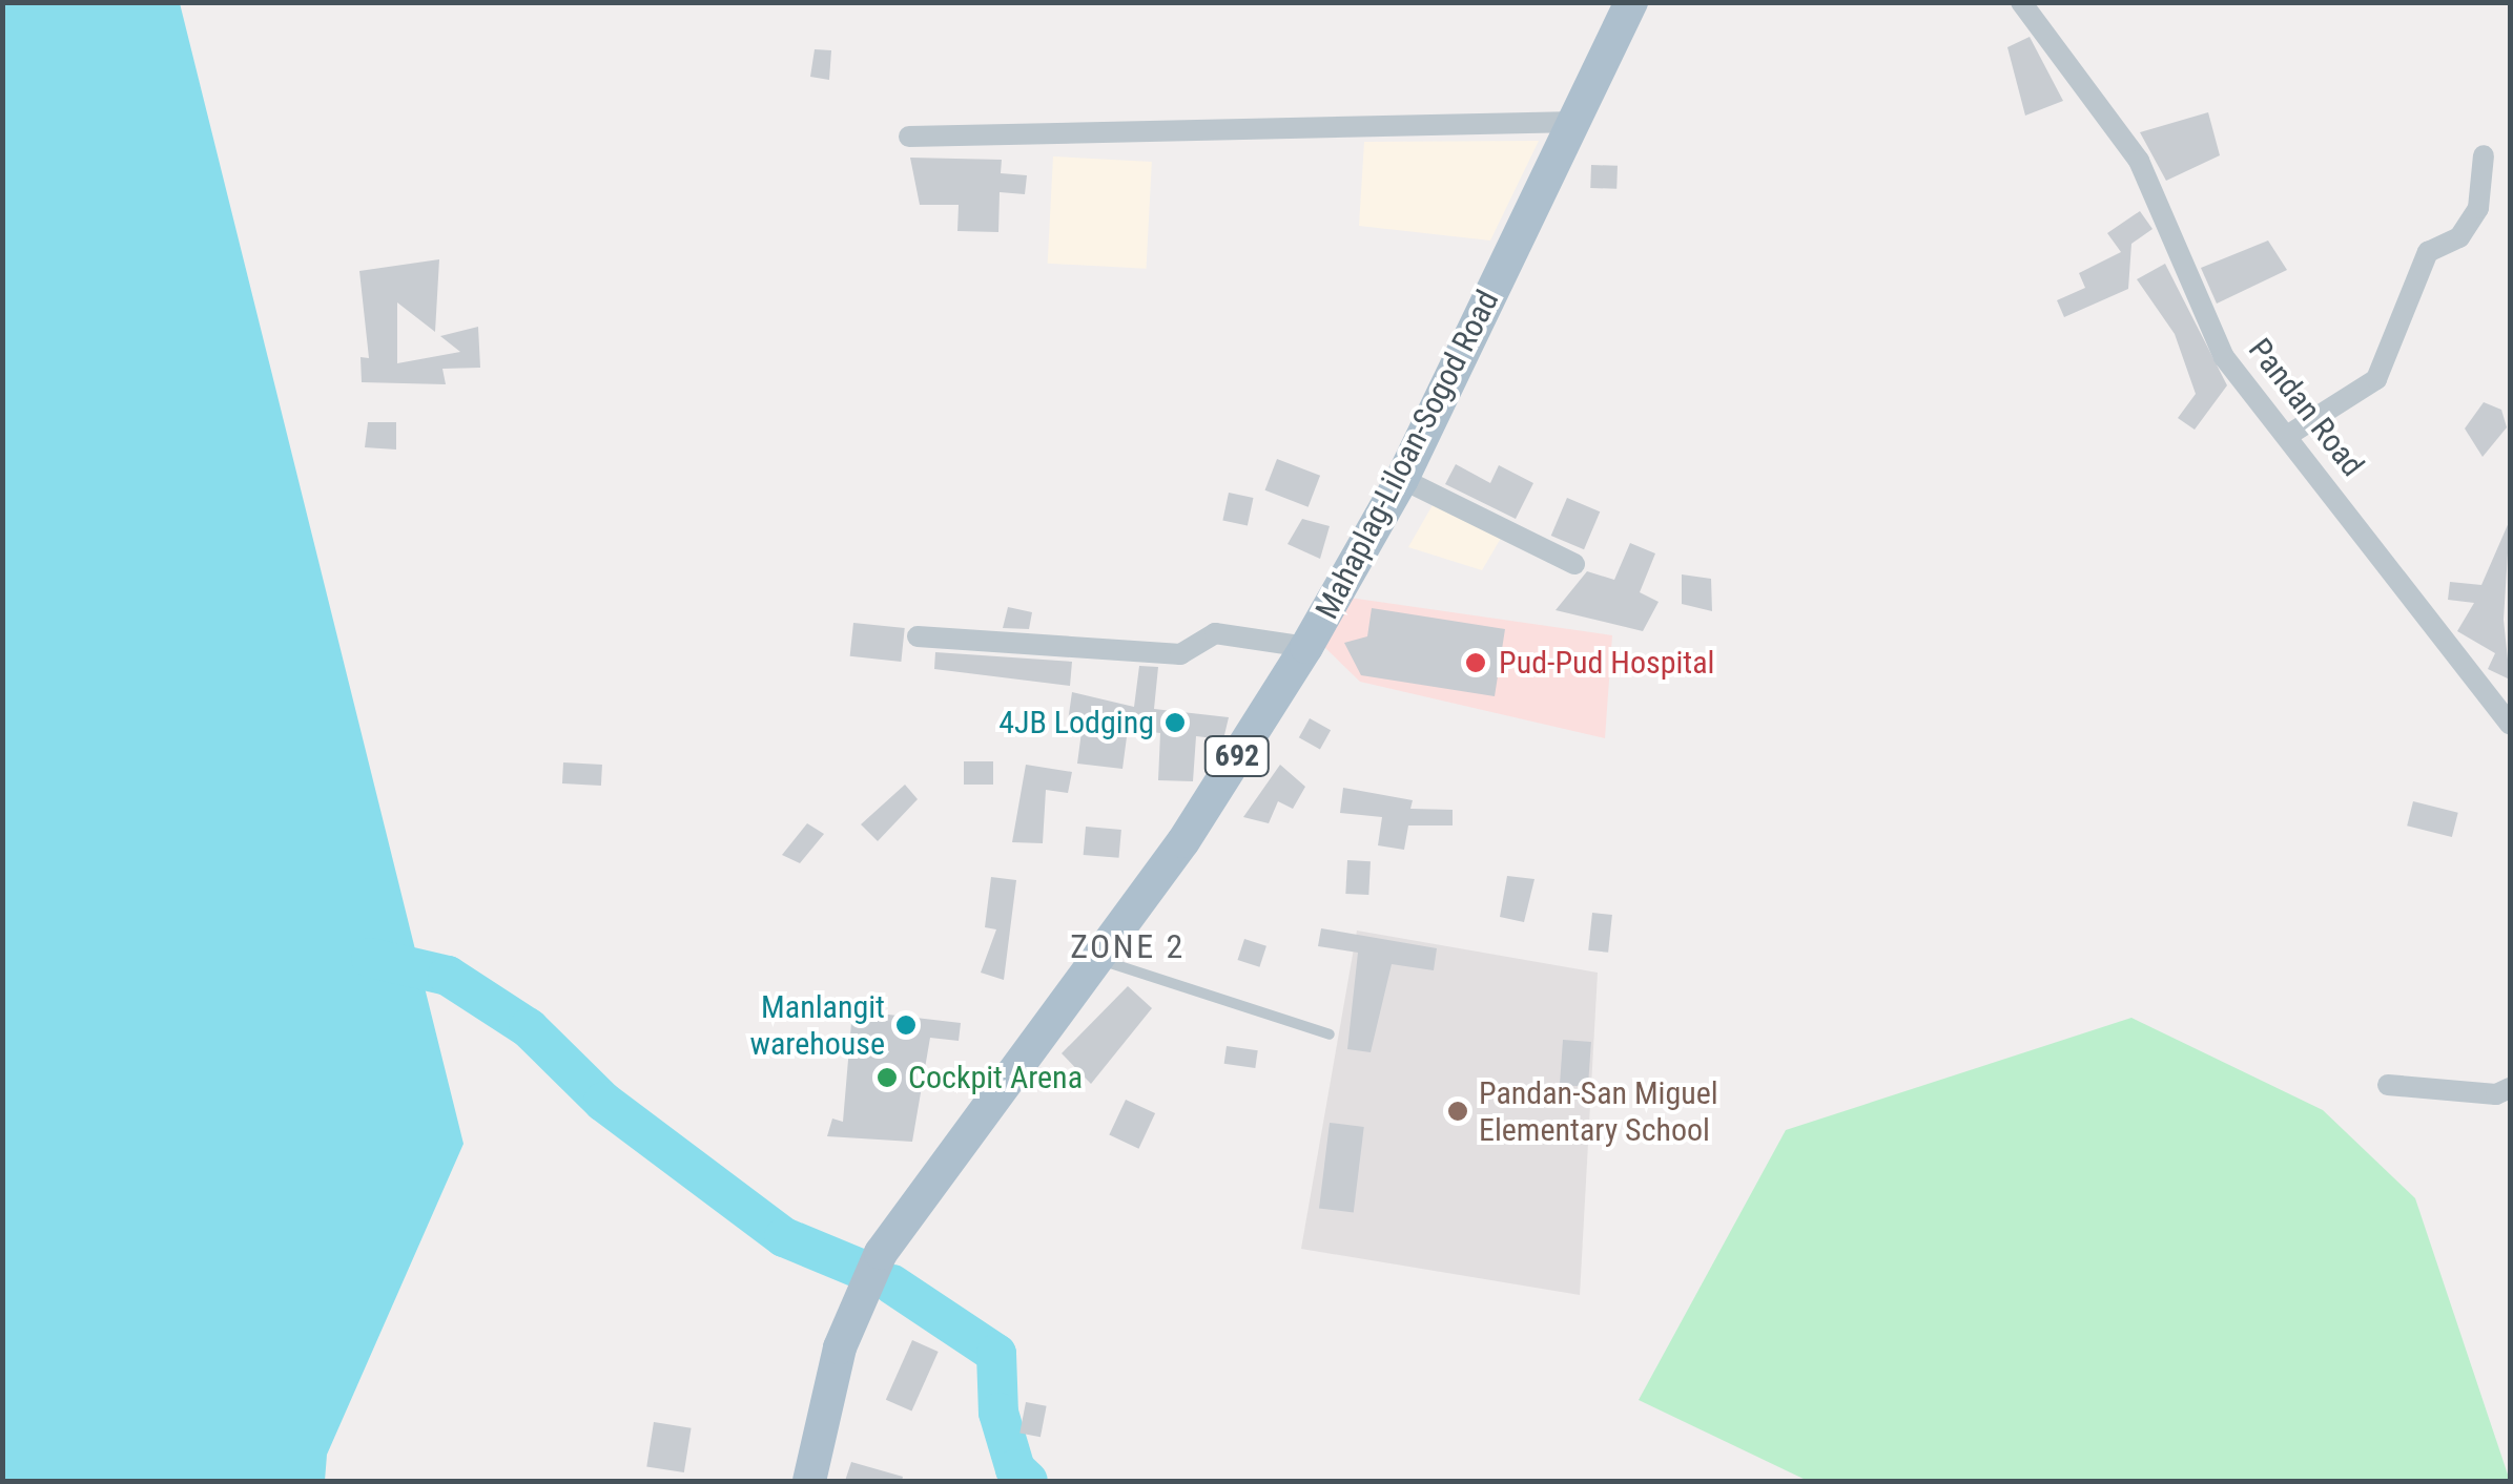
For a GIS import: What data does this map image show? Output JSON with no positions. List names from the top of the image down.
{
  "streets": {
    "main road": ["Mahaplag-Liloan-Sogod Road", "692"],
    "street": ["Pandan Road"]
  },
  "districts": ["ZONE 2"],
  "places": [
    "Pud-Pud Hospital",
    "4JB Lodging",
    "Manlangit warehouse",
    "Cockpit Arena",
    "Pandan-San Miguel Elementary School"
  ]
}
